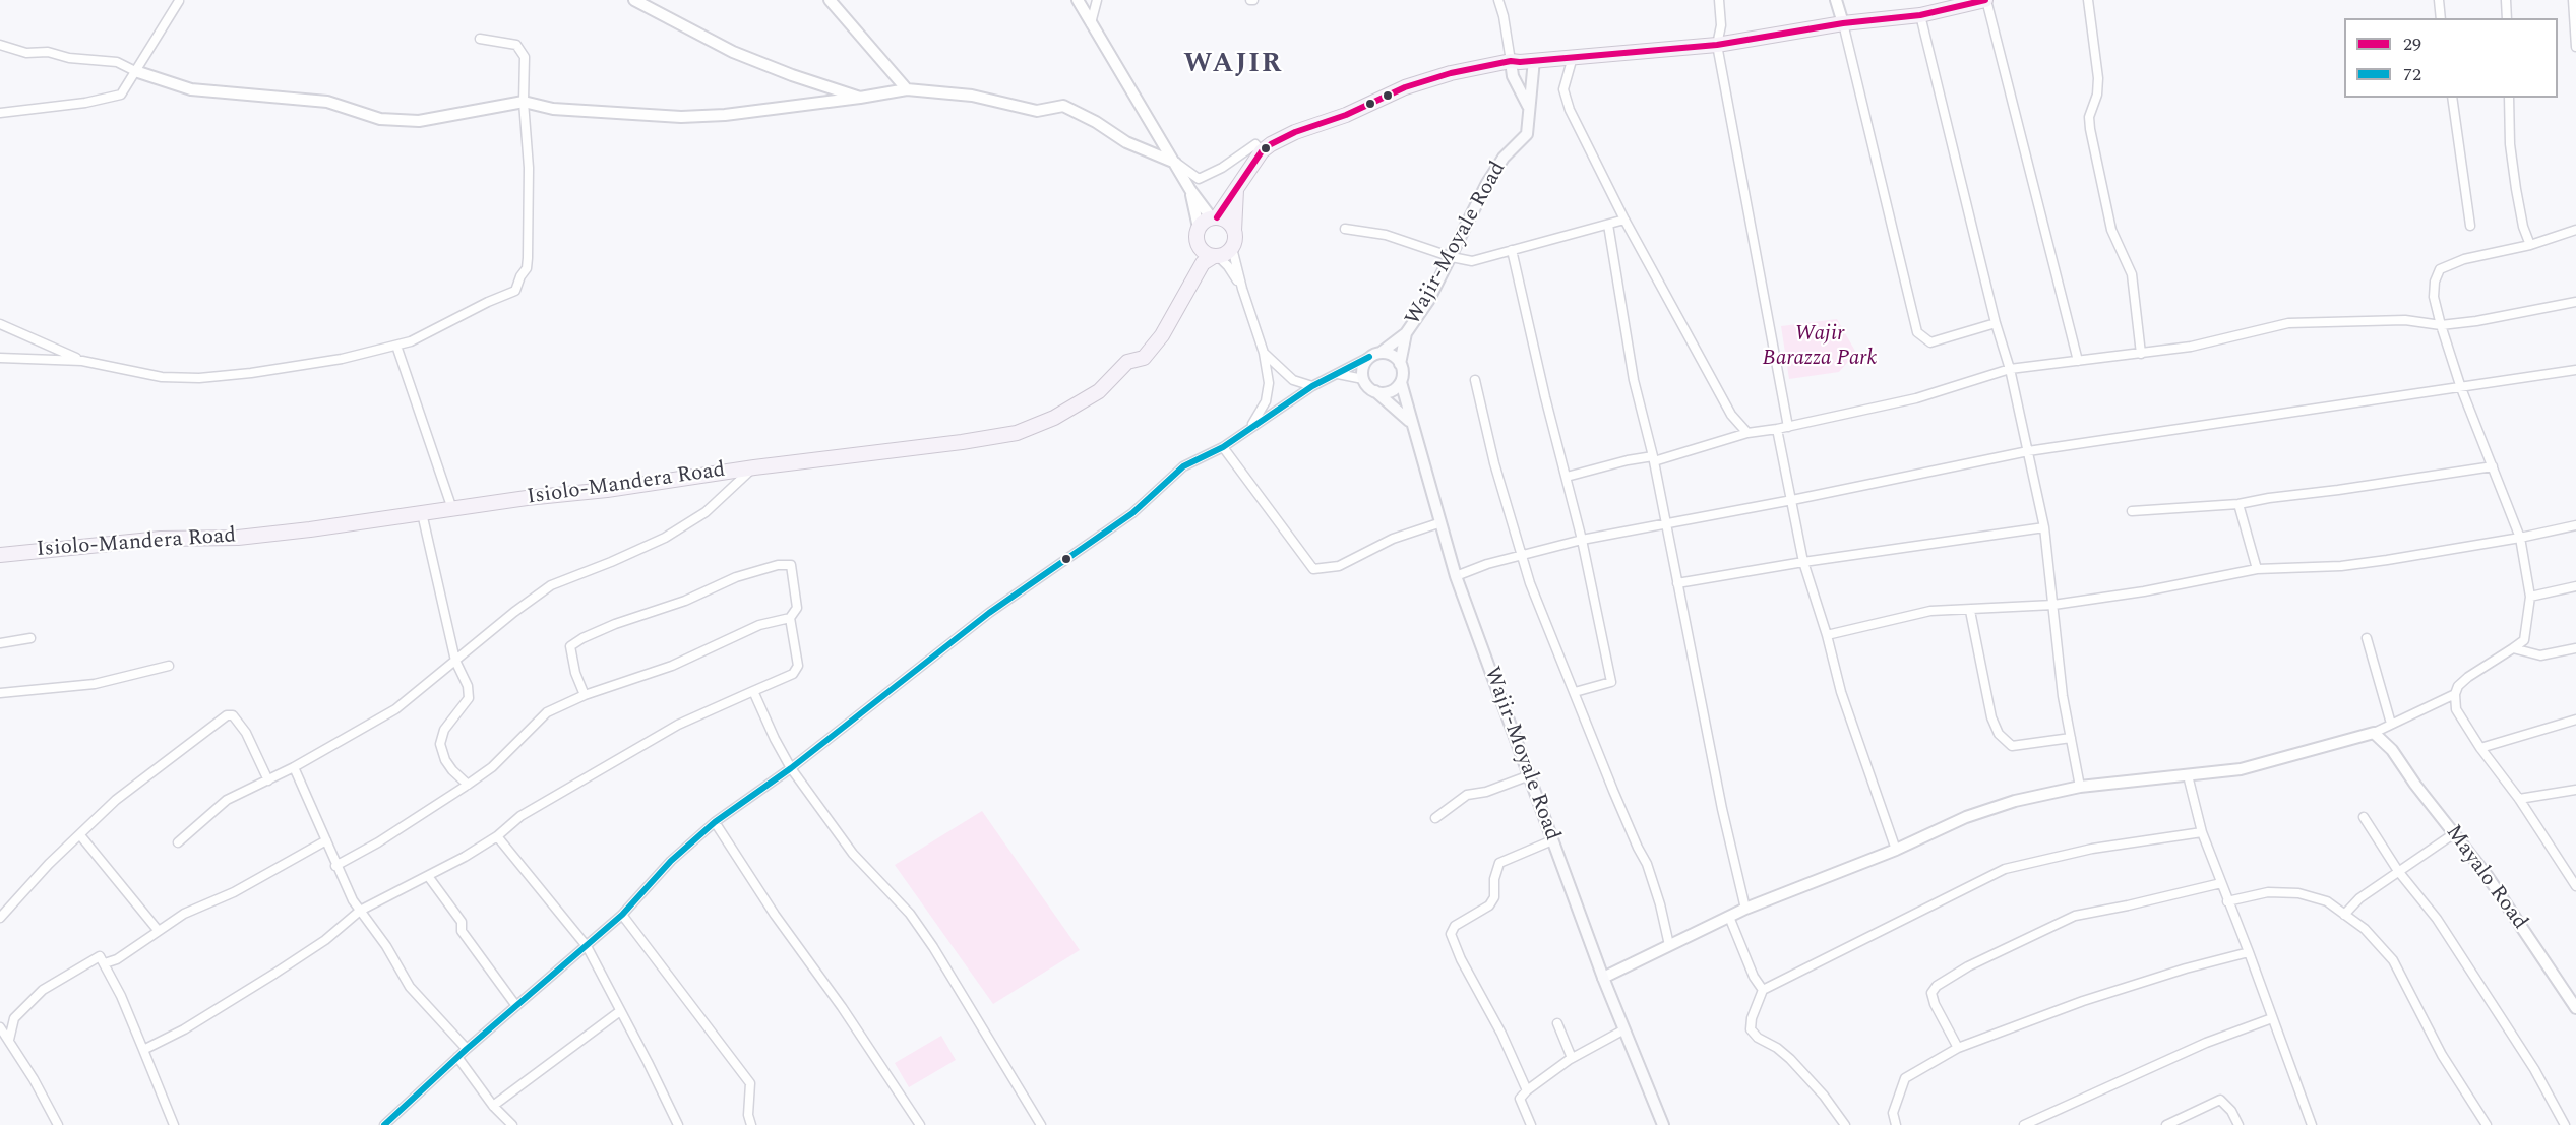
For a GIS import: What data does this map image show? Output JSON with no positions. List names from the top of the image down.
{
  "streets": {
    "highway": ["Isiolo-Mandera Road"],
    "main road": ["Wajir-Moyale Road"],
    "street": ["Mayalo Road"]
  },
  "districts": ["WAJIR"],
  "parks": ["Wajir Barazza Park"],
  "lines": ["transit line 29", "transit line 72"],
  "legend": ["29", "72"]
}
